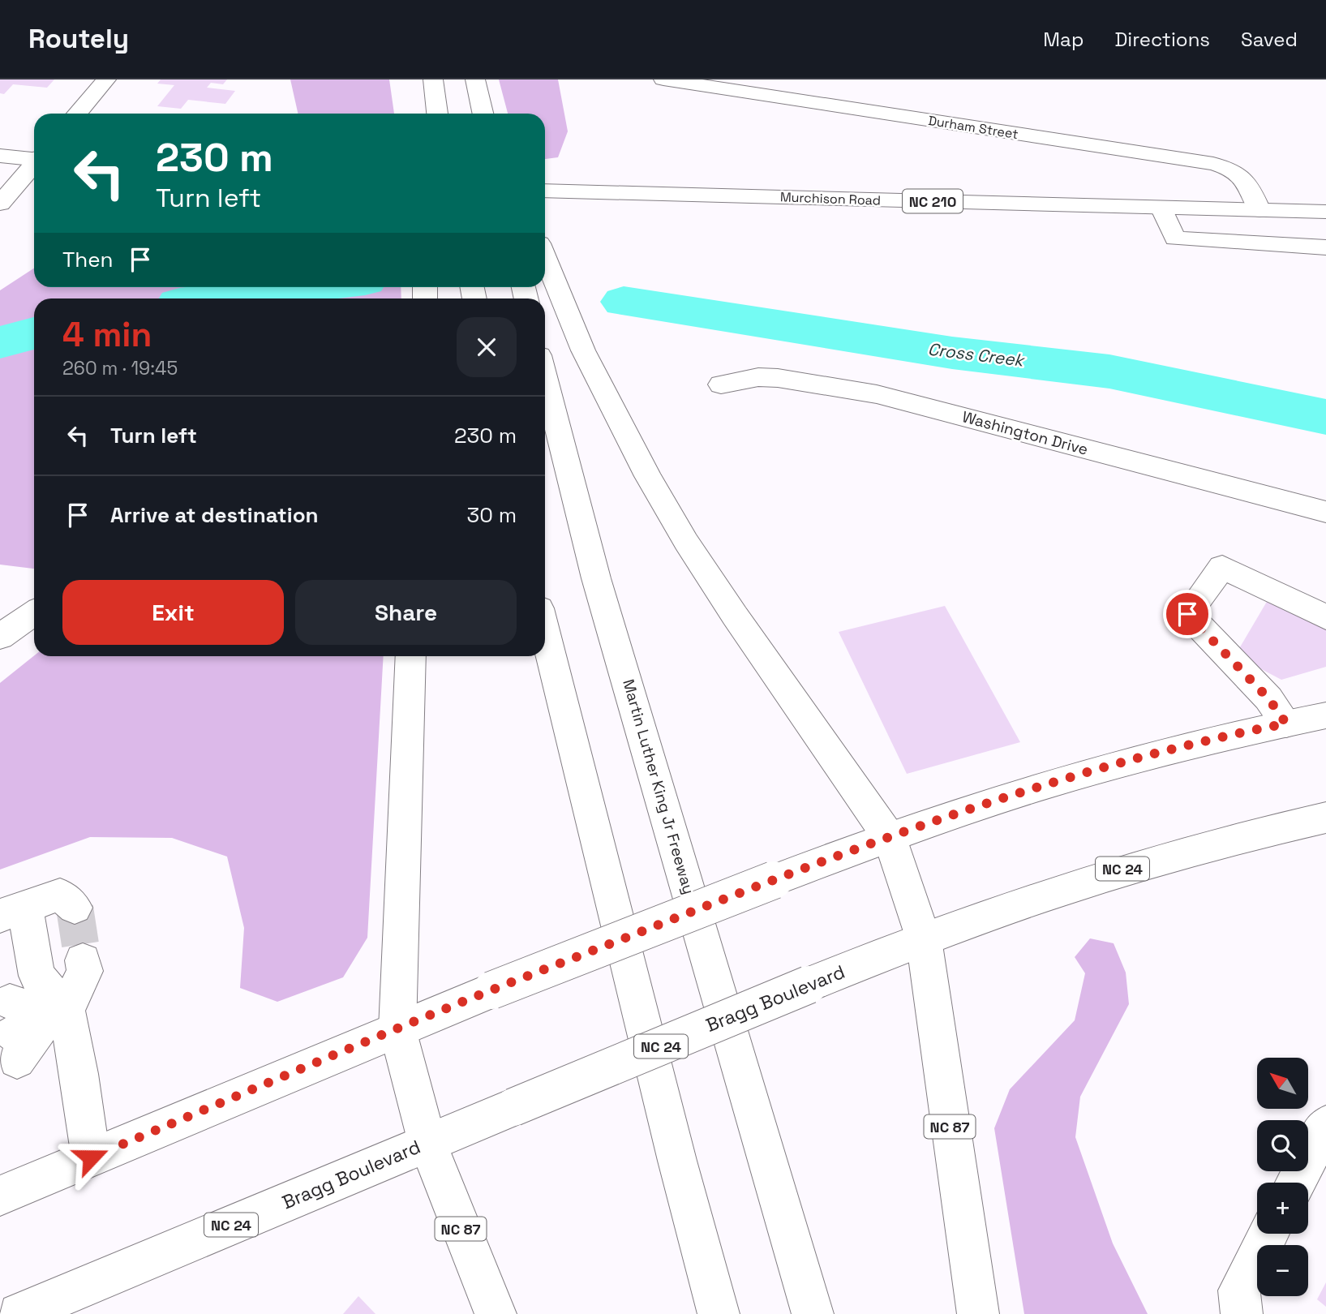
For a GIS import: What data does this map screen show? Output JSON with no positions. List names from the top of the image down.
{
  "streets": {
    "main road": [
      "Durham Street",
      "Murchison Road",
      "NC 210",
      "Washington Drive",
      "Martin Luther King Jr Freeway",
      "NC 24",
      "Bragg Boulevard",
      "NC 87"
    ]
  },
  "crossings": [
    ["Durham Street", "Murchison Road"],
    ["Bragg Boulevard", "NC 87"]
  ],
  "water": ["Cross Creek"],
  "north": "top left",
  "page": {
    "header": "Routely",
    "nav": ["Map", "Directions", "Saved"],
    "turn": ["230 m", "Turn left"],
    "then": "Then",
    "heading": ["4 min", "260 m · 19:45"],
    "list": [
      {
        "name": "Turn left",
        "value": "230 m"
      },
      {
        "name": "Arrive at destination",
        "value": "30 m"
      }
    ],
    "buttons": ["Exit", "Share"],
    "map_buttons": ["+", "−"]
  }
}
